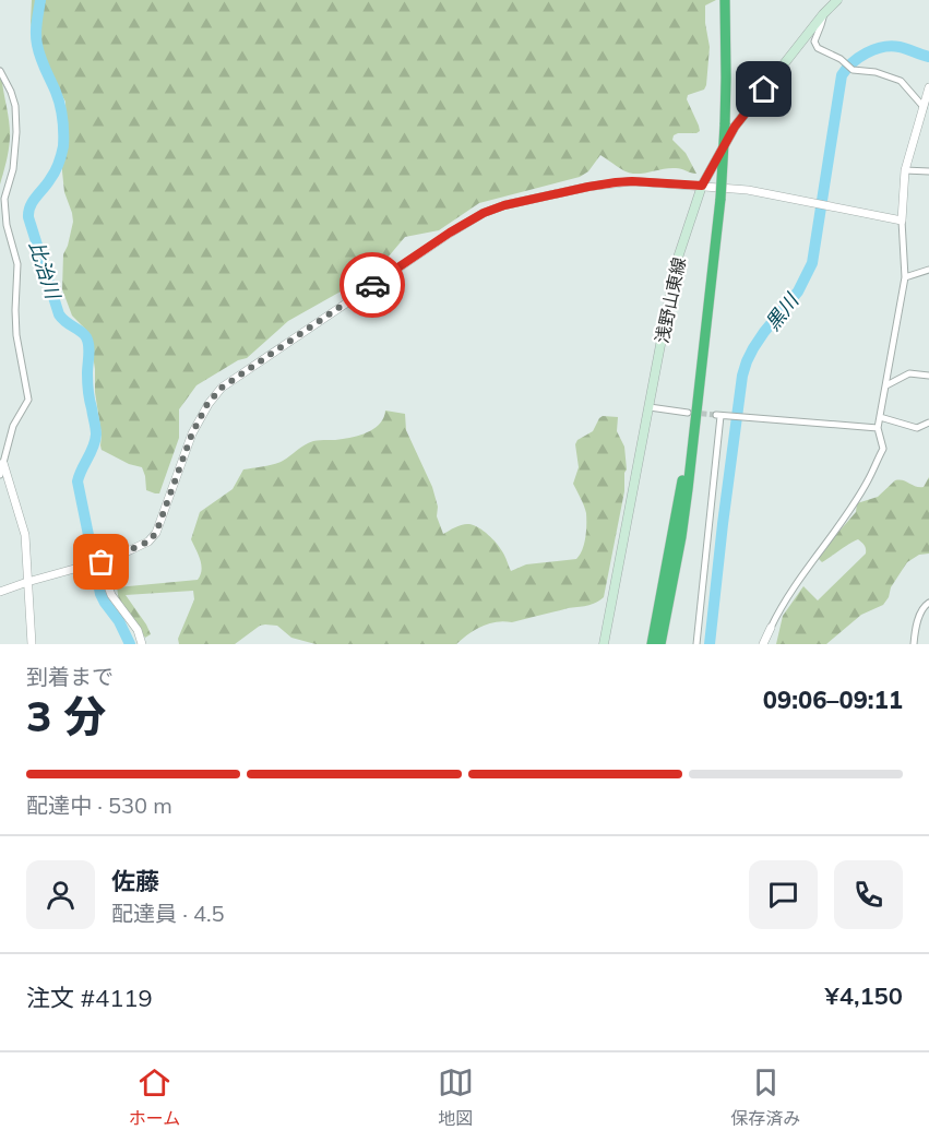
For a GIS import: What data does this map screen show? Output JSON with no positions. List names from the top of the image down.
{
  "streets": {
    "main road": ["浅野山東線"]
  },
  "water": ["比治川", "黒川"],
  "page": {
    "heading": ["3 分", "到着まで", "09:06–09:11"],
    "panel": [
      "佐藤",
      "配達員 · 4.5",
      "注文 #4119",
      "¥4,150"
    ],
    "bar": "配達中 · 530 m",
    "tabs": ["ホーム", "地図", "保存済み"]
  }
}
